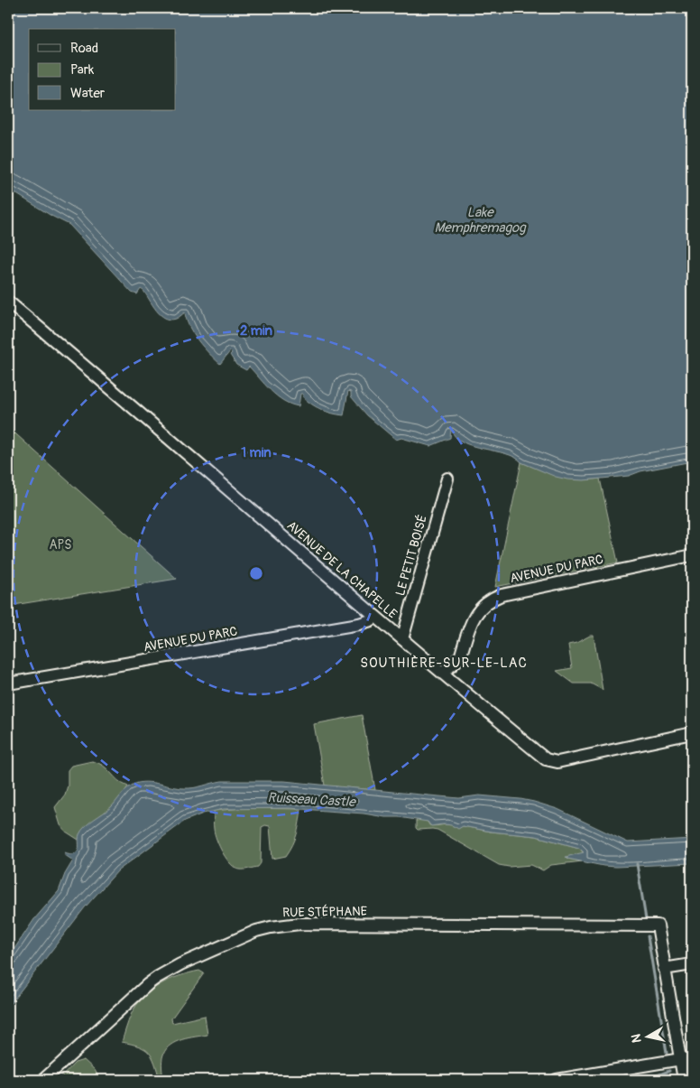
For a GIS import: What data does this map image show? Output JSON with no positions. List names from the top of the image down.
{
  "streets": {
    "street": [
      "LE PETIT BOISÉ",
      "AVENUE DU PARC",
      "AVENUE DE LA CHAPELLE",
      "RUE STÉPHANE"
    ]
  },
  "crossings": [
    ["LE PETIT BOISÉ", "AVENUE DE LA CHAPELLE"],
    ["AVENUE DU PARC", "AVENUE DE LA CHAPELLE"]
  ],
  "districts": ["SOUTHIÈRE-SUR-LE-LAC"],
  "water": ["Lake Memphremagog", "Ruisseau Castle"],
  "parks": ["APS"],
  "legend": ["Road", "Park", "Water"],
  "north": "left",
  "rings": ["2 min", "1 min"]
}
